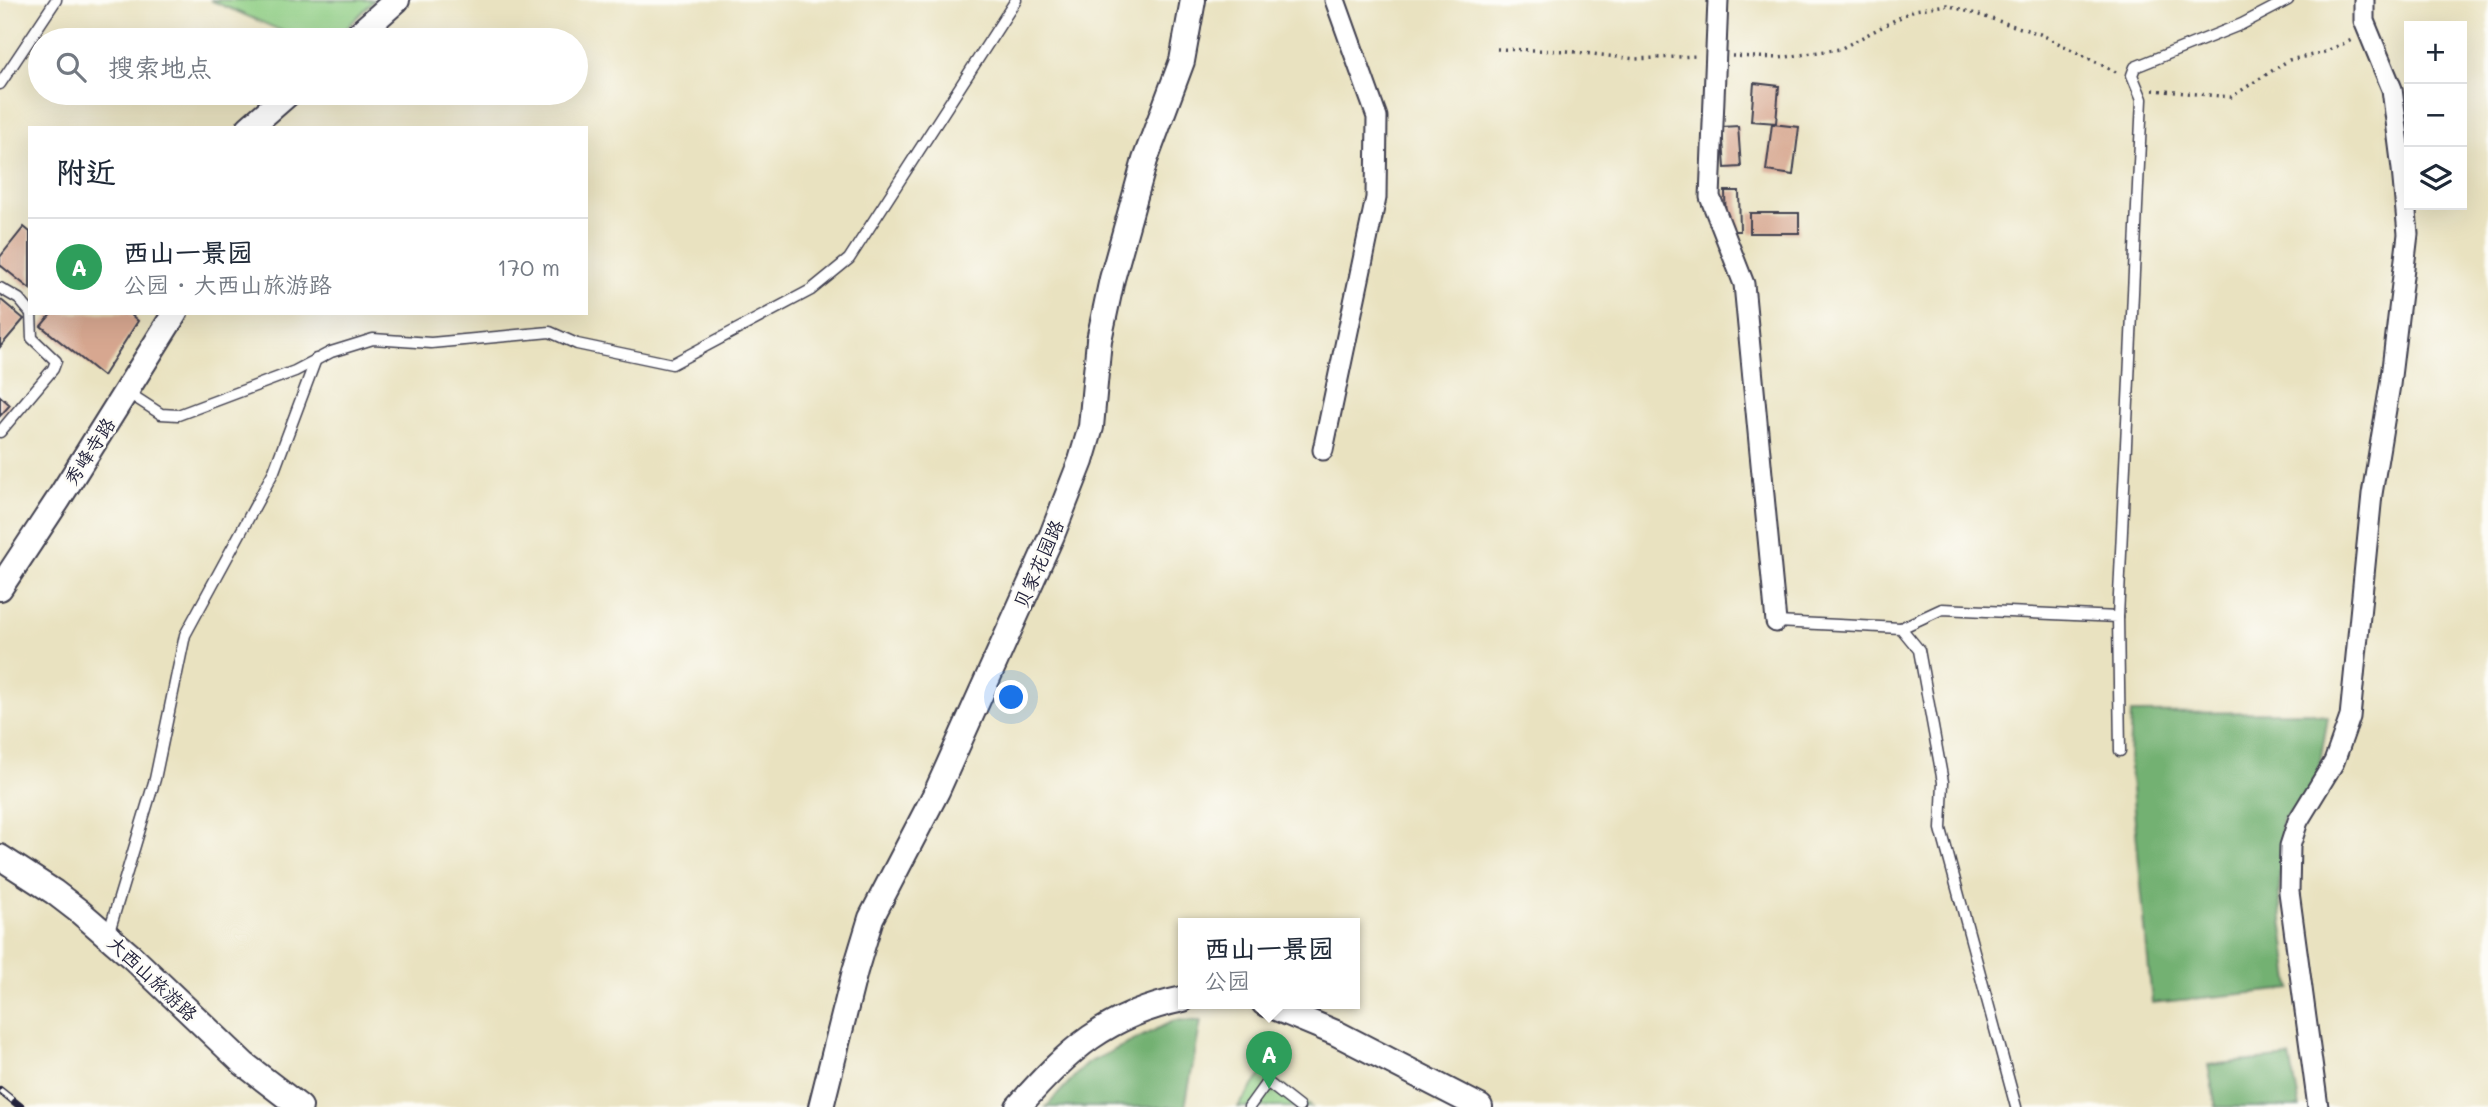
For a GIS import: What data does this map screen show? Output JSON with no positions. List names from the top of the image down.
{
  "streets": {
    "street": ["秀峰寺路", "贝家花园路", "大西山旅游路"]
  },
  "page": {
    "map_buttons": ["+", "−"],
    "search": "搜索地点",
    "heading": "附近",
    "list": [
      {
        "mark": "A",
        "name": "西山一景园",
        "note": "公园 · 大西山旅游路",
        "value": "170 m"
      }
    ],
    "popup": ["西山一景园", "公园"],
    "pins": "A"
  }
}
